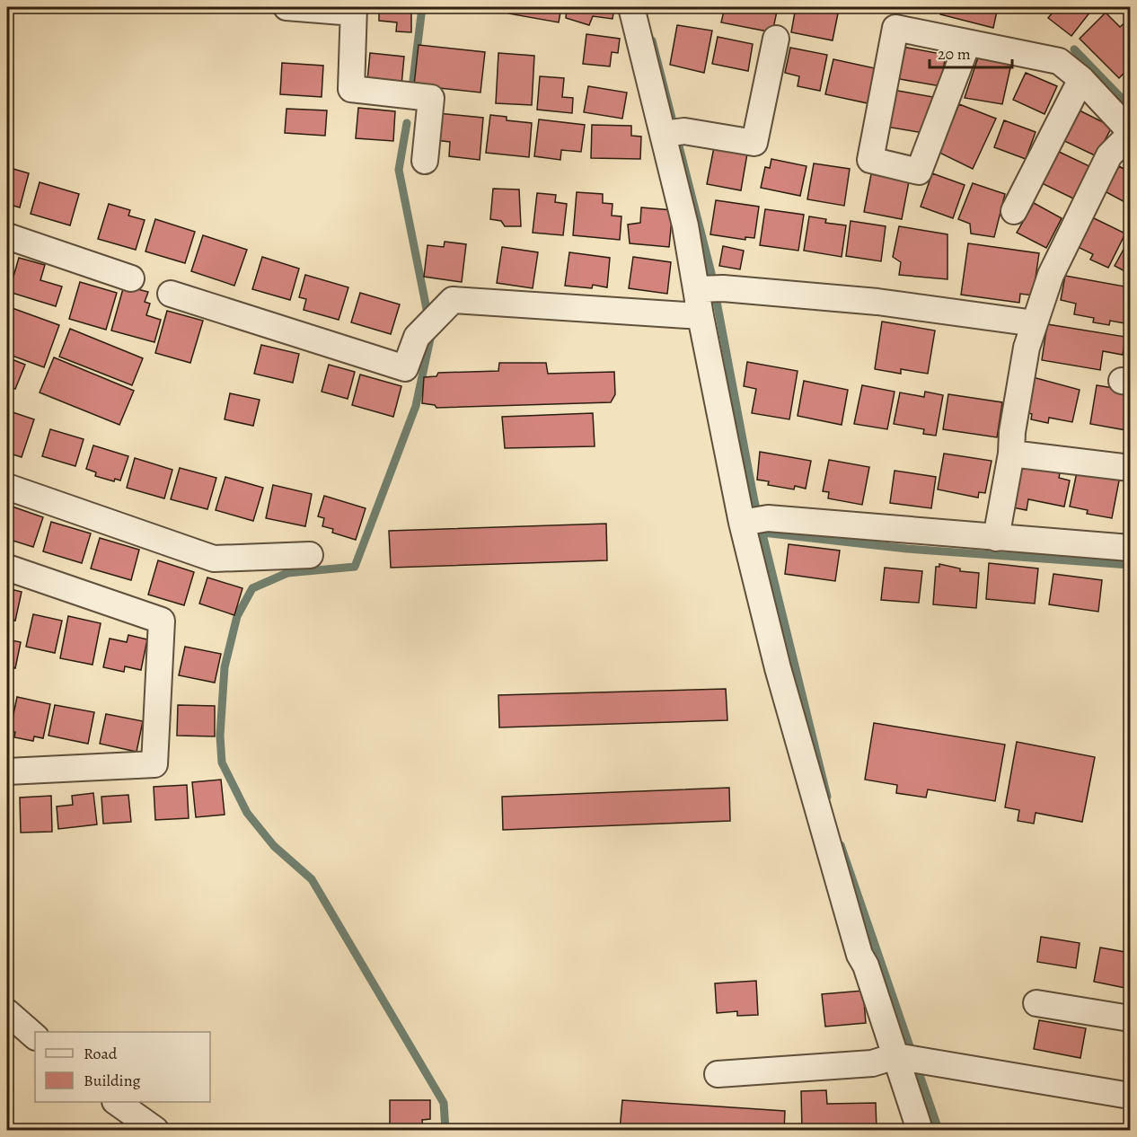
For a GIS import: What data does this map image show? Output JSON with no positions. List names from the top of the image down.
{
  "legend": ["Road", "Building"],
  "scale_bar": "20 m"
}
